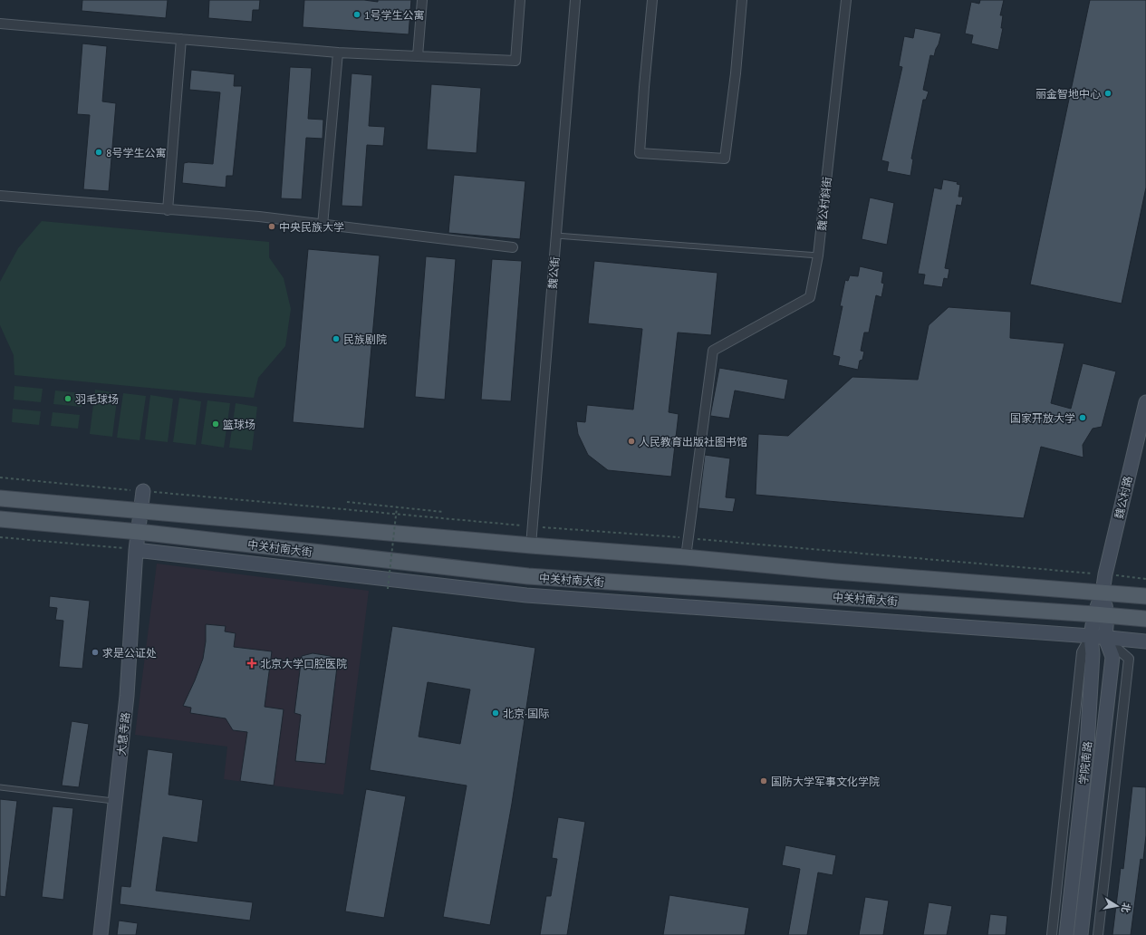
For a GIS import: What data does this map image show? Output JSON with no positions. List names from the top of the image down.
{
  "streets": {
    "main road": ["中关村南大街"],
    "street": [
      "魏公村斜街",
      "魏公街",
      "魏公村路",
      "大慧寺路",
      "学院南路"
    ]
  },
  "crossings": [
    ["魏公村路", "中关村南大街"],
    ["魏公村路", "学院南路"],
    ["中关村南大街", "大慧寺路"],
    ["中关村南大街", "学院南路"]
  ],
  "places": {
    "other": [
      "1号学生公寓",
      "丽金智地中心",
      "8号学生公寓",
      "中央民族大学",
      "民族剧院",
      "羽毛球场",
      "国家开放大学",
      "篮球场",
      "人民教育出版社图书馆",
      "求是公证处",
      "北京·国际",
      "国防大学军事文化学院"
    ],
    "health": ["北京大学口腔医院"]
  },
  "north": "right"
}
